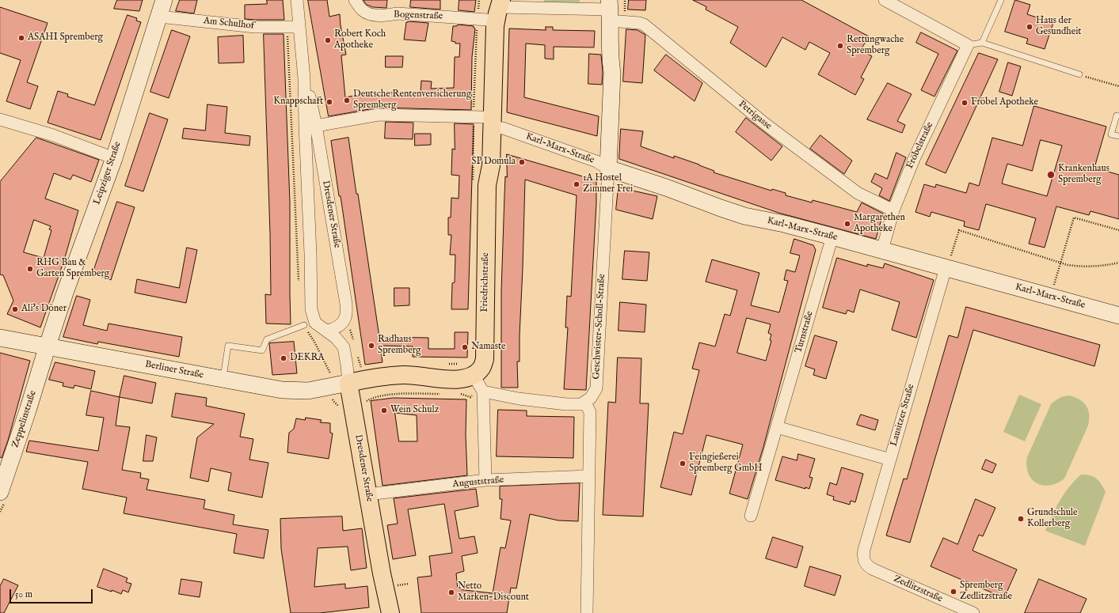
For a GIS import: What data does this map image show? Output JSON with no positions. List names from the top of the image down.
{
  "streets": {
    "main road": [
      "Karl-Marx-Straße",
      "Leipziger Straße",
      "Dresdener Straße",
      "Friedrichstraße",
      "Geschwister-Scholl-Straße",
      "Berliner Straße",
      "Zeppelinstraße"
    ],
    "street": [
      "Bogenstraße",
      "Am Schulhof",
      "Petrigasse",
      "Fröbelstraße",
      "Turnstraße",
      "Lausitzer Straße",
      "Auguststraße",
      "Zedlitzstraße"
    ]
  },
  "crossings": [
    ["Bogenstraße", "Friedrichstraße"],
    ["Am Schulhof", "Leipziger Straße"],
    ["Am Schulhof", "Dresdener Straße"],
    ["Petrigasse", "Fröbelstraße"],
    ["Petrigasse", "Friedrichstraße"],
    ["Petrigasse", "Geschwister-Scholl-Straße"],
    ["Fröbelstraße", "Karl-Marx-Straße"],
    ["Karl-Marx-Straße", "Dresdener Straße"],
    ["Karl-Marx-Straße", "Friedrichstraße"],
    ["Karl-Marx-Straße", "Geschwister-Scholl-Straße"],
    ["Karl-Marx-Straße", "Turnstraße"],
    ["Karl-Marx-Straße", "Lausitzer Straße"],
    ["Leipziger Straße", "Berliner Straße"],
    ["Leipziger Straße", "Zeppelinstraße"],
    ["Dresdener Straße", "Berliner Straße"],
    ["Dresdener Straße", "Auguststraße"],
    ["Berliner Straße", "Zeppelinstraße"],
    ["Lausitzer Straße", "Zedlitzstraße"]
  ],
  "places": [
    "Haus der Gesundheit",
    "ASAHI Spremberg",
    "Robert Koch Apotheke",
    "Rettungwache Spremberg",
    "Deutsche Rentenversicherung Spremberg",
    "Knappschaft",
    "Fröbel Apotheke",
    "SP Domula",
    "Krankenhaus Spremberg",
    "1A Hostel Zimmer Frei",
    "Margarethen Apotheke",
    "RHG Bau & Garten Spremberg",
    "Ali's Döner",
    "Radhaus Spremberg",
    "Namaste",
    "DEKRA",
    "Wein Schulz",
    "Feingießerei Spremberg GmbH",
    "Grundschule Kollerberg",
    "Spremberg Zedlitzstraße",
    "Netto Marken-Discount"
  ],
  "scale_bar": "50 m"
}
